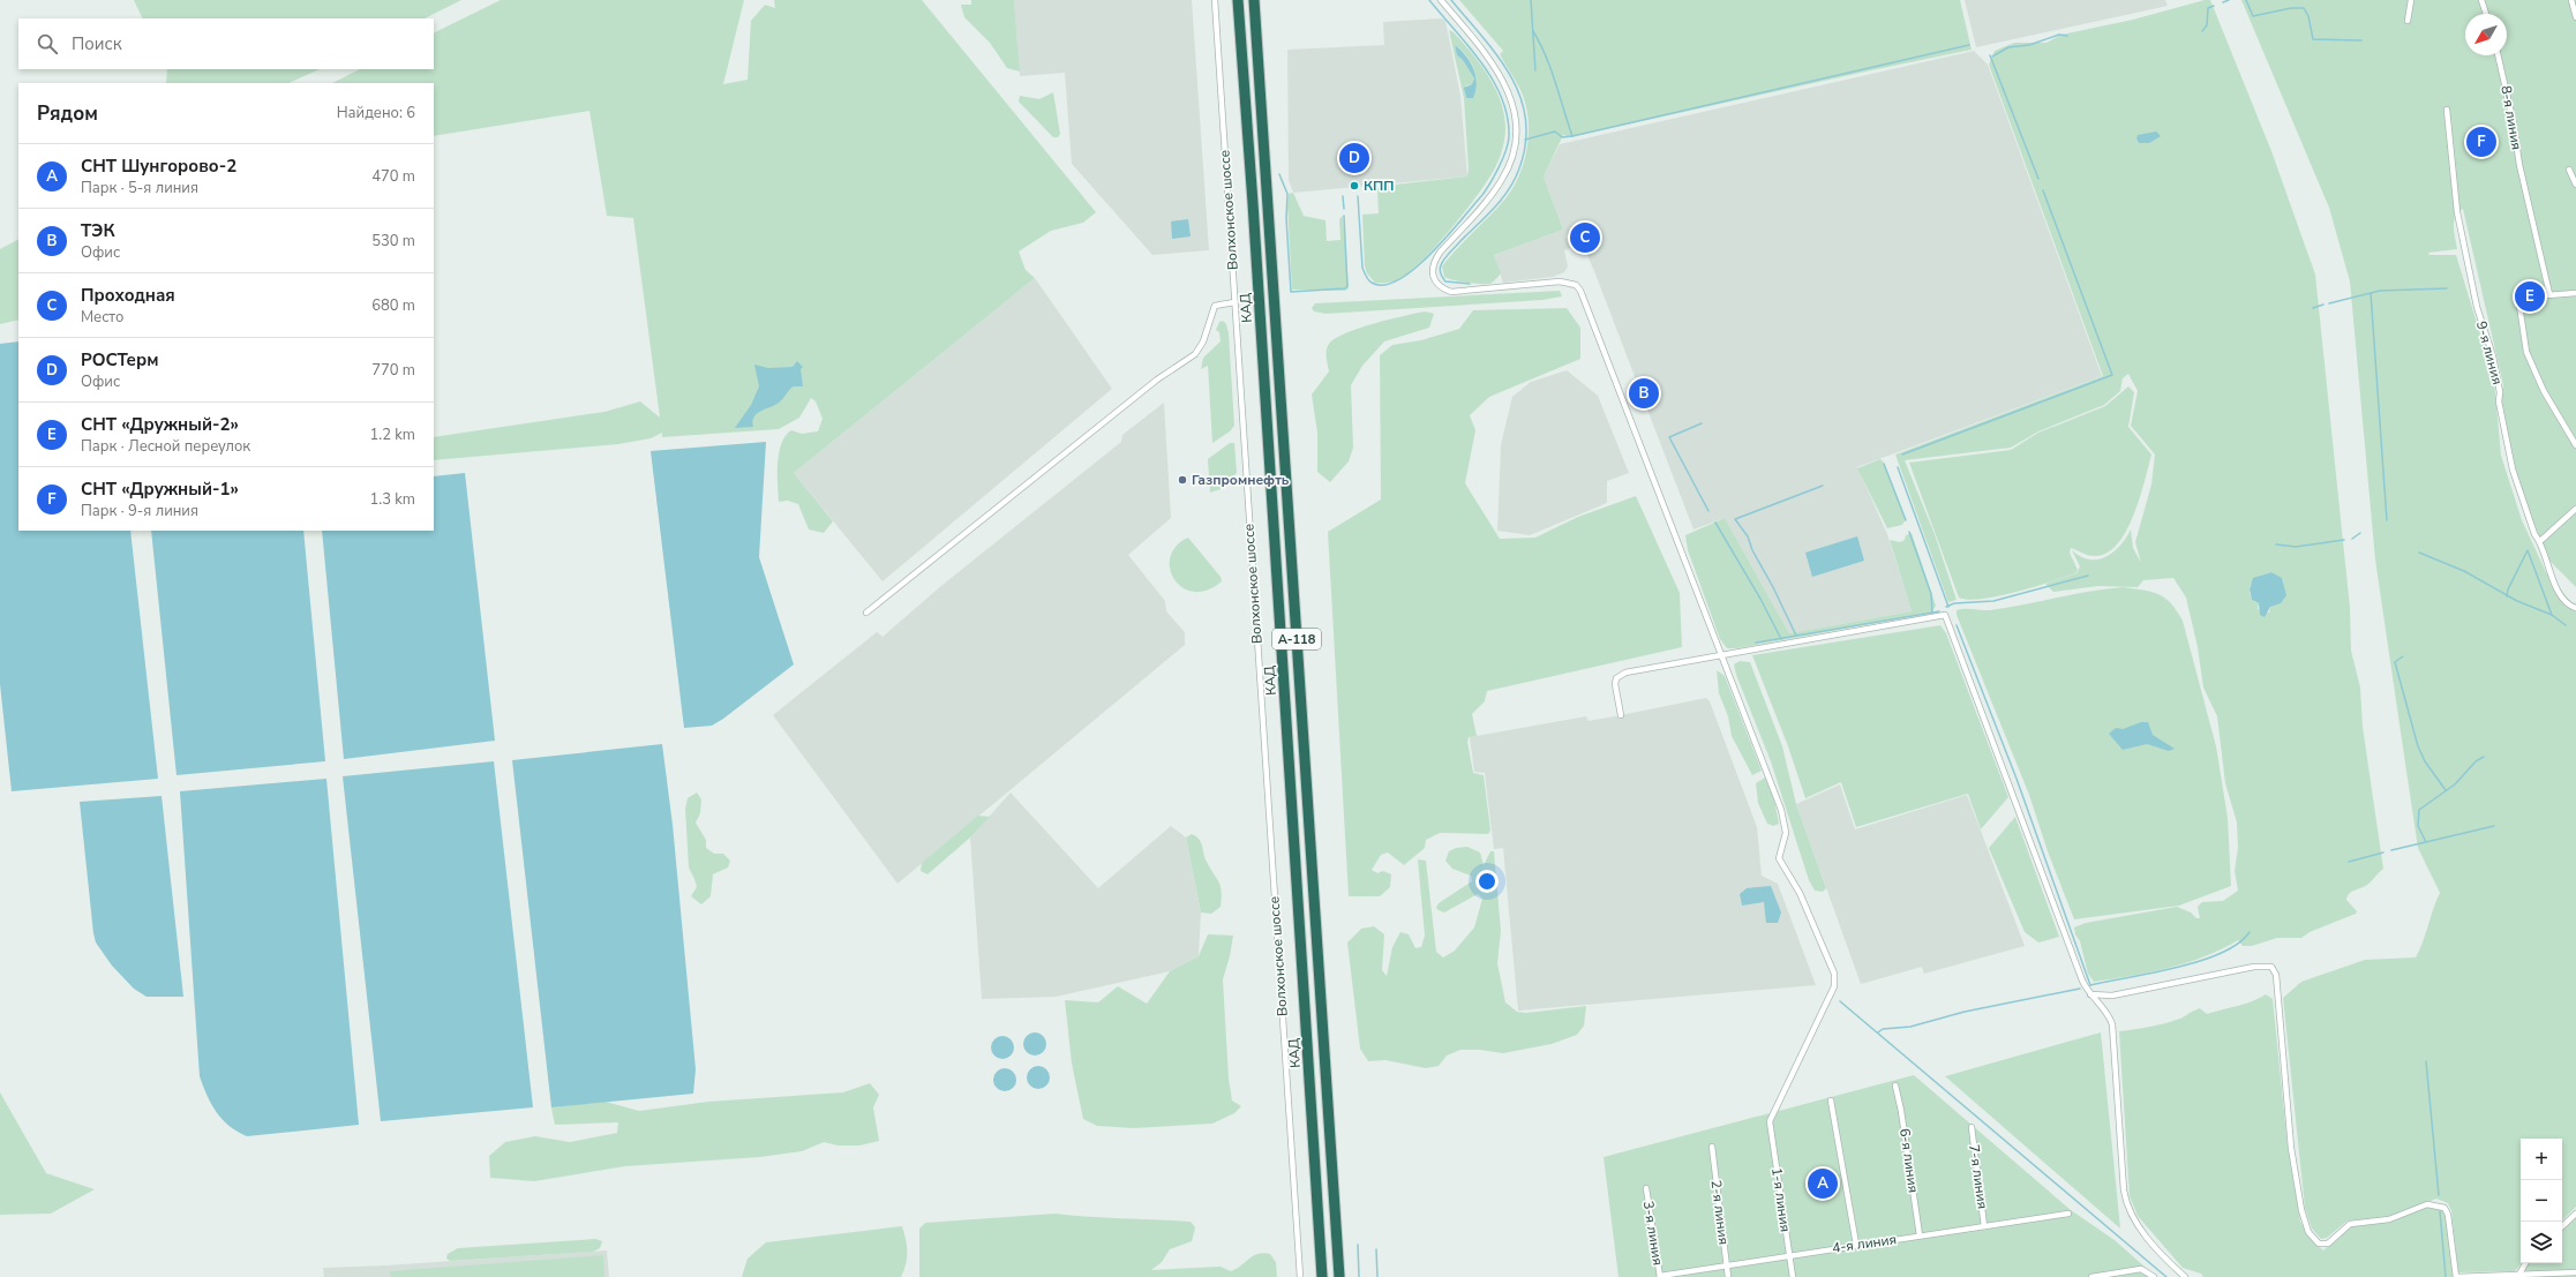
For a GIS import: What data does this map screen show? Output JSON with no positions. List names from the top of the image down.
{
  "streets": {
    "highway": ["КАД", "А-118"],
    "street": [
      "8-я линия",
      "Волхонское шоссе",
      "9-я линия",
      "6-я линия",
      "7-я линия",
      "1-я линия",
      "2-я линия",
      "3-я линия",
      "4-я линия"
    ]
  },
  "crossings": [
    ["6-я линия", "4-я линия"],
    ["7-я линия", "4-я линия"],
    ["1-я линия", "4-я линия"],
    ["2-я линия", "4-я линия"],
    ["3-я линия", "4-я линия"]
  ],
  "places": ["КПП", "Газпромнефть"],
  "north": "bottom left",
  "page": {
    "search": "Поиск",
    "heading": ["Рядом", "Найдено: 6"],
    "pins": [
      "F",
      "D",
      "C",
      "E",
      "B",
      "A"
    ],
    "list": [
      {
        "mark": "A",
        "name": "СНТ Шунгорово-2",
        "note": "Парк · 5-я линия",
        "value": "470 m"
      },
      {
        "mark": "B",
        "name": "ТЭК",
        "note": "Офис",
        "value": "530 m"
      },
      {
        "mark": "C",
        "name": "Проходная",
        "note": "Место",
        "value": "680 m"
      },
      {
        "mark": "D",
        "name": "РОСТерм",
        "note": "Офис",
        "value": "770 m"
      },
      {
        "mark": "E",
        "name": "СНТ «Дружный-2»",
        "note": "Парк · Лесной переулок",
        "value": "1.2 km"
      },
      {
        "mark": "F",
        "name": "СНТ «Дружный-1»",
        "note": "Парк · 9-я линия",
        "value": "1.3 km"
      }
    ],
    "map_buttons": ["+", "−"]
  }
}
